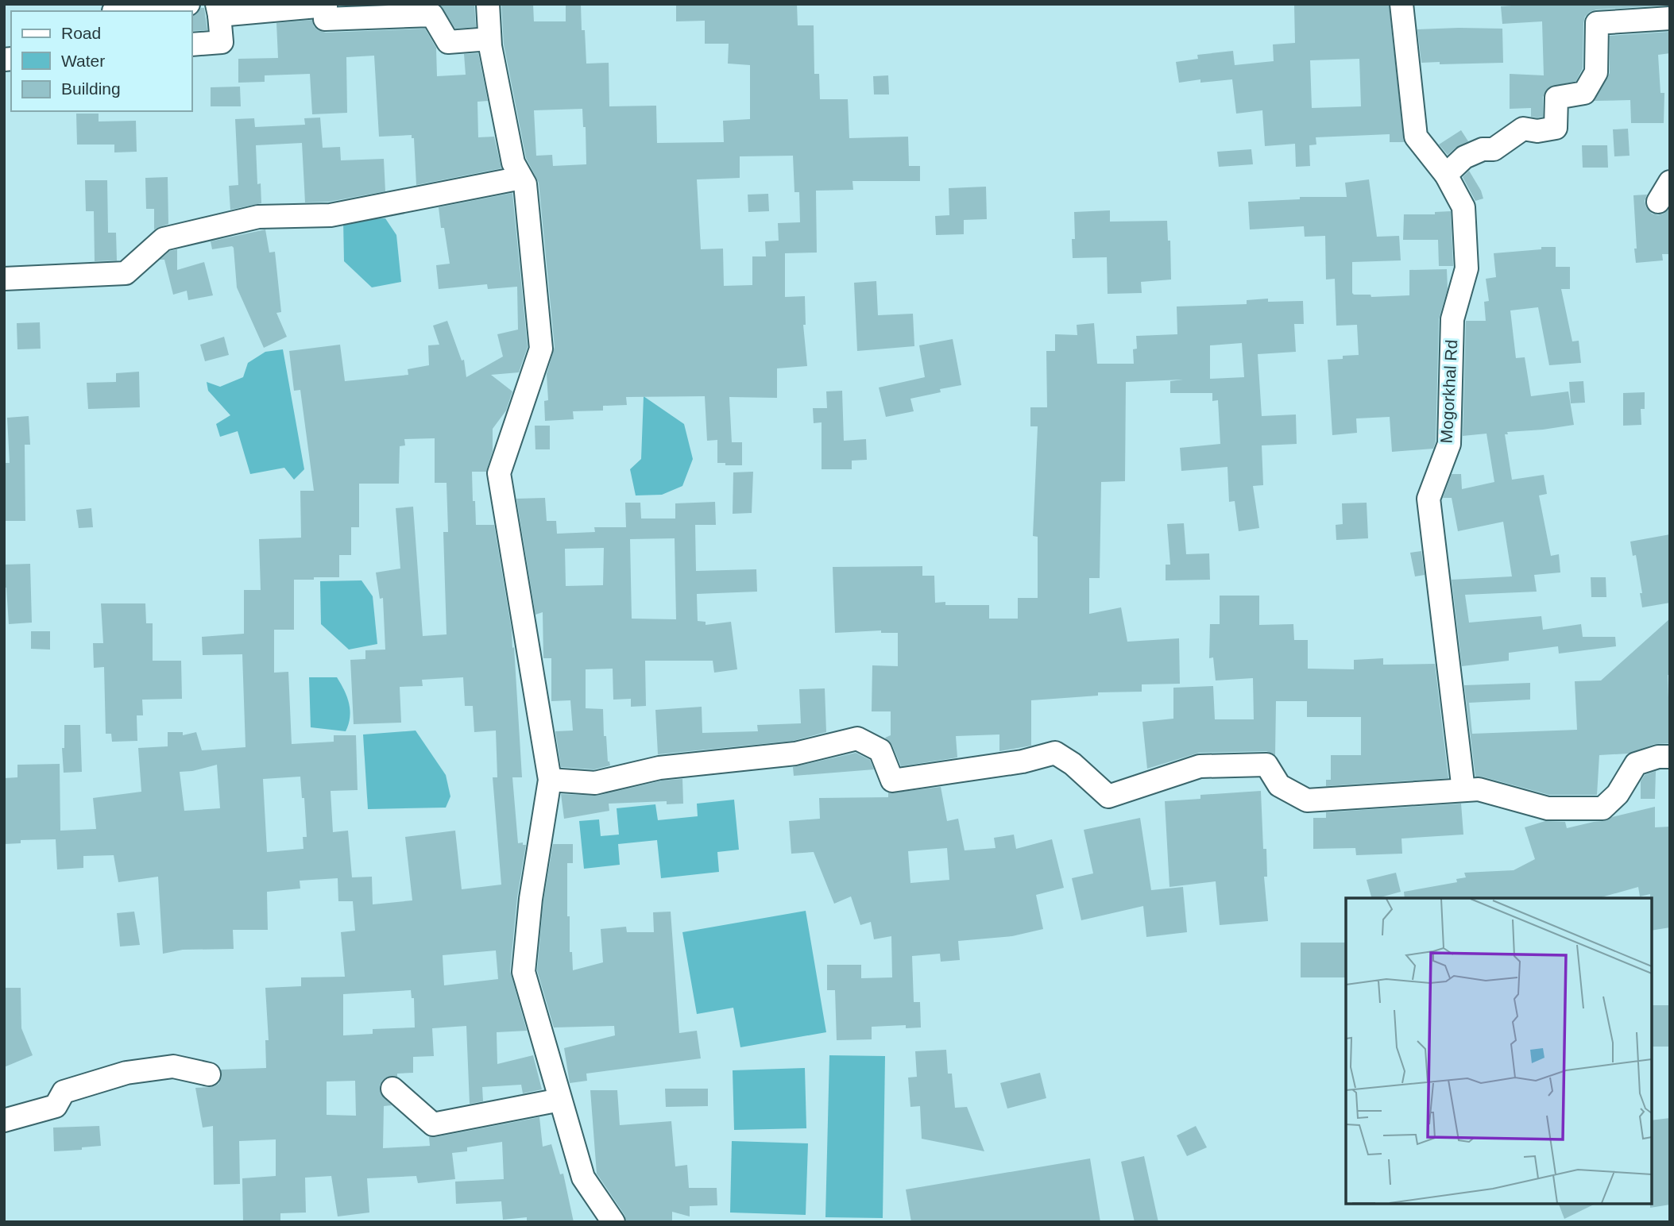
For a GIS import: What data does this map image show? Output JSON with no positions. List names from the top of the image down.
{
  "streets": {
    "street": ["Mogorkhal Rd"]
  },
  "legend": ["Road", "Water", "Building"]
}
